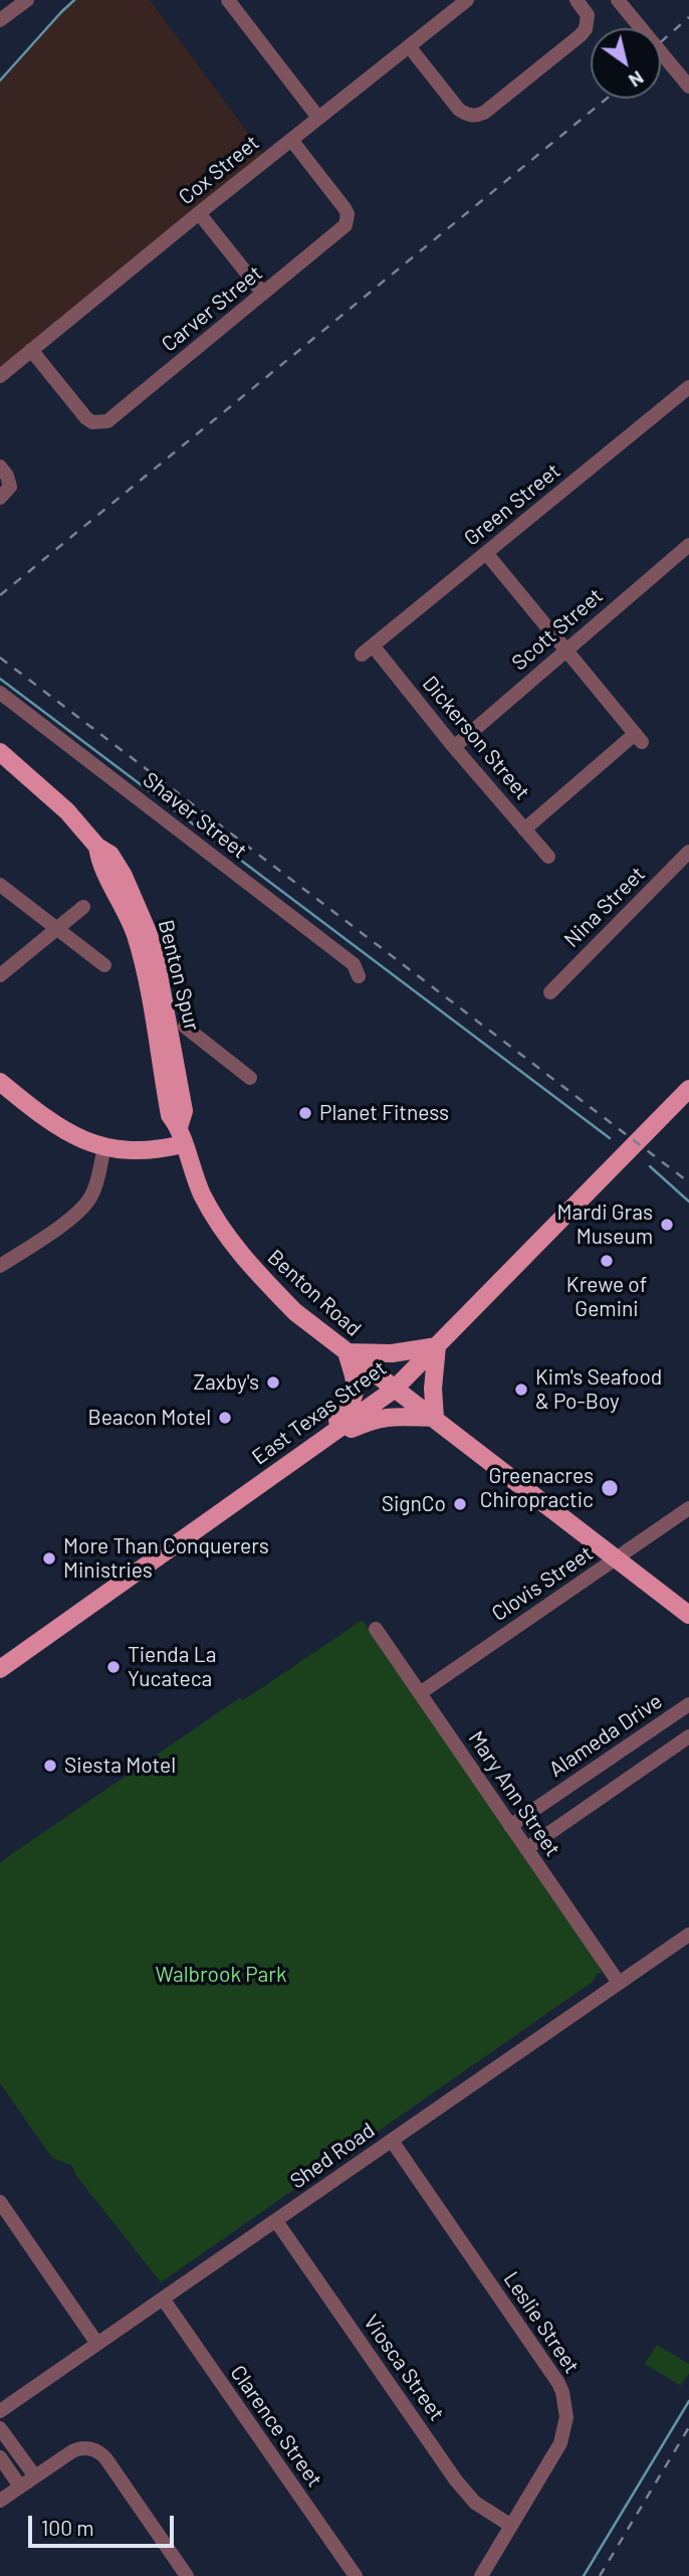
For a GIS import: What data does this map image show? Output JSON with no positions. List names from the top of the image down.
{
  "streets": {
    "main road": ["Benton Spur", "Benton Road", "East Texas Street"],
    "street": [
      "Cox Street",
      "Carver Street",
      "Green Street",
      "Scott Street",
      "Dickerson Street",
      "Shaver Street",
      "Nina Street",
      "Clovis Street",
      "Alameda Drive",
      "Mary Ann Street",
      "Shed Road",
      "Leslie Street",
      "Viosca Street",
      "Clarence Street"
    ]
  },
  "crossings": [
    ["Cox Street", "Carver Street"],
    ["Green Street", "Dickerson Street"],
    ["Scott Street", "Dickerson Street"],
    ["Benton Spur", "Benton Road"],
    ["Benton Road", "East Texas Street"],
    ["Benton Road", "Clovis Street"],
    ["Clovis Street", "Mary Ann Street"],
    ["Alameda Drive", "Mary Ann Street"],
    ["Mary Ann Street", "Shed Road"],
    ["Shed Road", "Leslie Street"],
    ["Shed Road", "Viosca Street"],
    ["Shed Road", "Clarence Street"],
    ["Leslie Street", "Viosca Street"]
  ],
  "parks": ["Walbrook Park"],
  "places": [
    "Planet Fitness",
    "Mardi Gras Museum",
    "Krewe of Gemini",
    "Zaxby's",
    "Kim's Seafood & Po-Boy",
    "Beacon Motel",
    "Greenacres Chiropractic",
    "SignCo",
    "More Than Conquerers Ministries",
    "Tienda La Yucateca",
    "Siesta Motel"
  ],
  "scale_bar": "100 m",
  "north": "bottom right"
}
